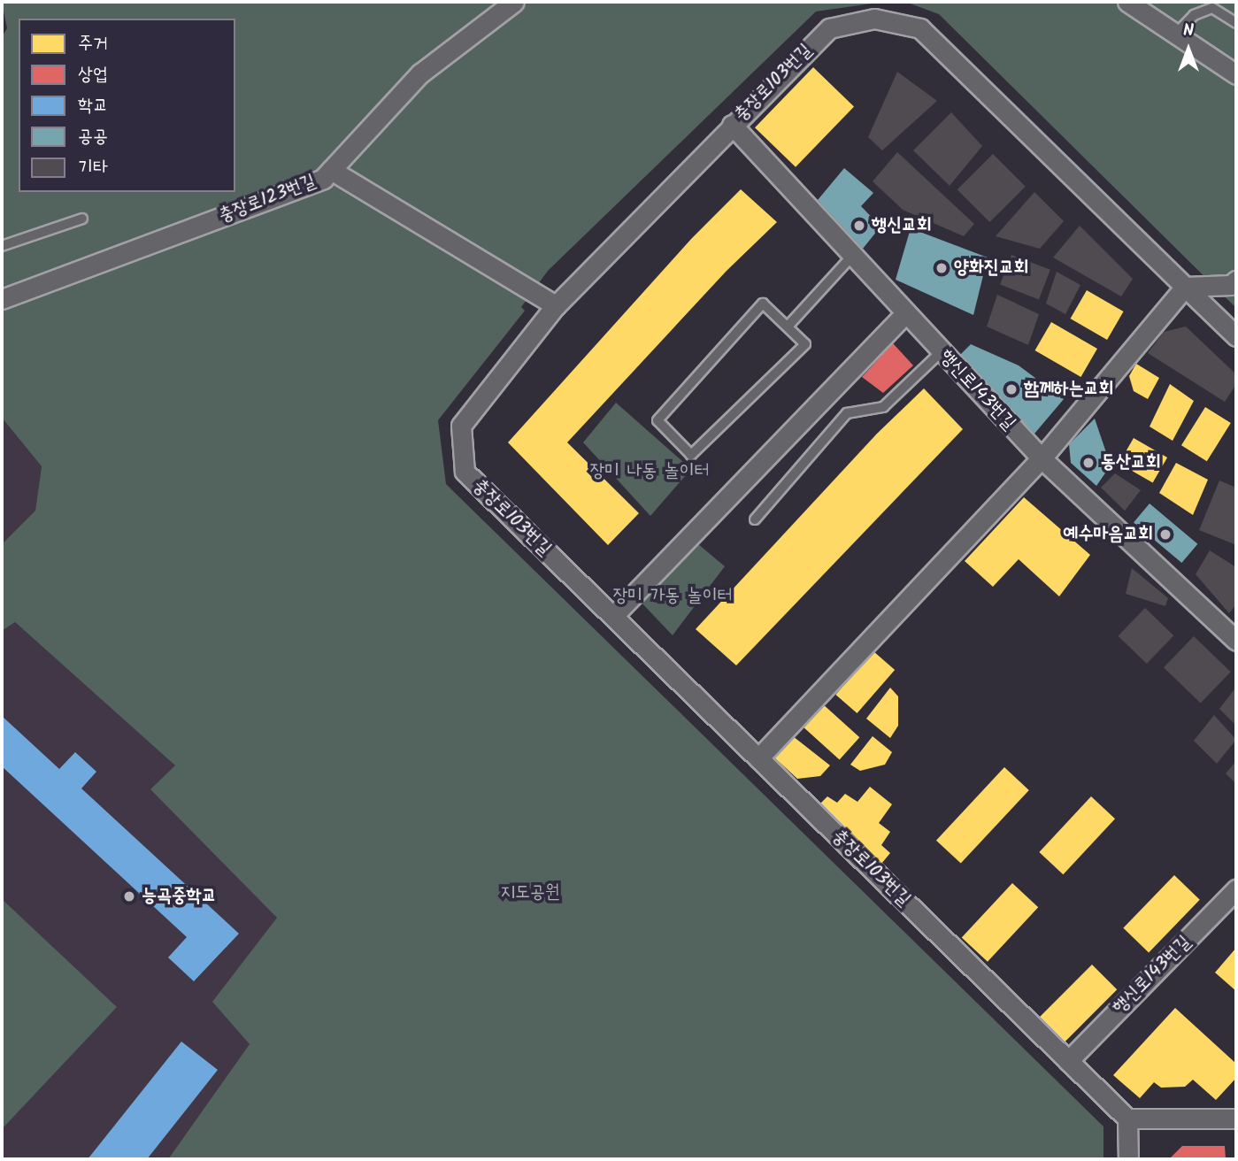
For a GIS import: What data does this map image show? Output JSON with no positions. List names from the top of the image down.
{
  "streets": {
    "street": ["충장로103번길", "충장로123번길", "행신로143번길"]
  },
  "crossings": [
    ["충장로103번길", "행신로143번길"]
  ],
  "parks": ["장미 나동 놀이터", "장미 가동 놀이터", "지도공원"],
  "places": [
    "행신교회",
    "양화진교회",
    "함께하는교회",
    "동산교회",
    "예수마음교회",
    "능곡중학교"
  ],
  "legend": [
    "주거",
    "상업",
    "학교",
    "공공",
    "기타"
  ],
  "north": "top"
}
